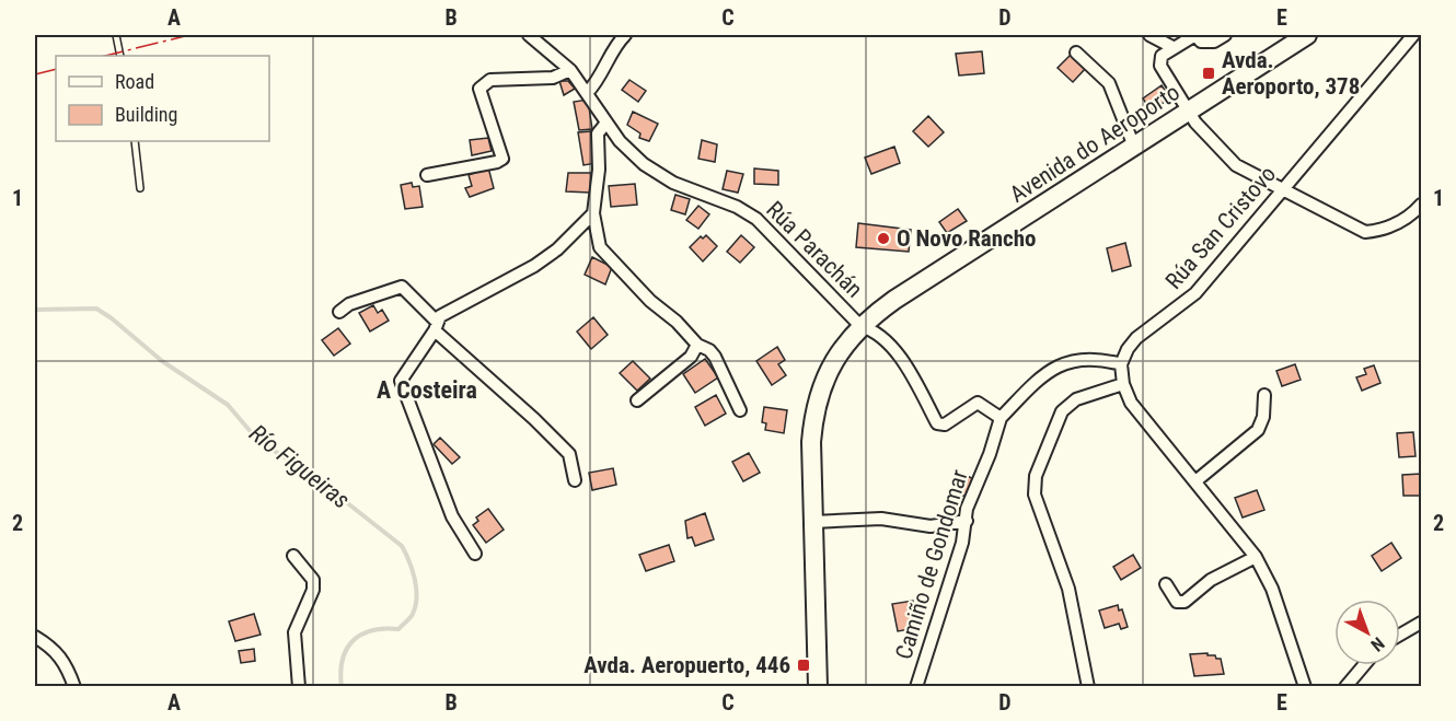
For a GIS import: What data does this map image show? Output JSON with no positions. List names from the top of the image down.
{
  "streets": {
    "main road": ["Avenida do Aeroporto"],
    "street": ["Rúa San Cristovo", "Rúa Parachán", "Camiño de Gondomar"]
  },
  "crossings": [
    ["Avenida do Aeroporto", "Rúa Parachán"],
    ["Rúa San Cristovo", "Camiño de Gondomar"]
  ],
  "districts": ["A Costeira"],
  "water": ["Río Figueiras"],
  "places": {
    "transit": ["Avda. Aeroporto, 378", "Avda. Aeropuerto, 446"],
    "other": ["O Novo Rancho"]
  },
  "legend": ["Road", "Building"],
  "north": "bottom right",
  "grid": {
    "columns": [
      "A",
      "B",
      "C",
      "D",
      "E"
    ],
    "rows": ["1", "2"]
  }
}
